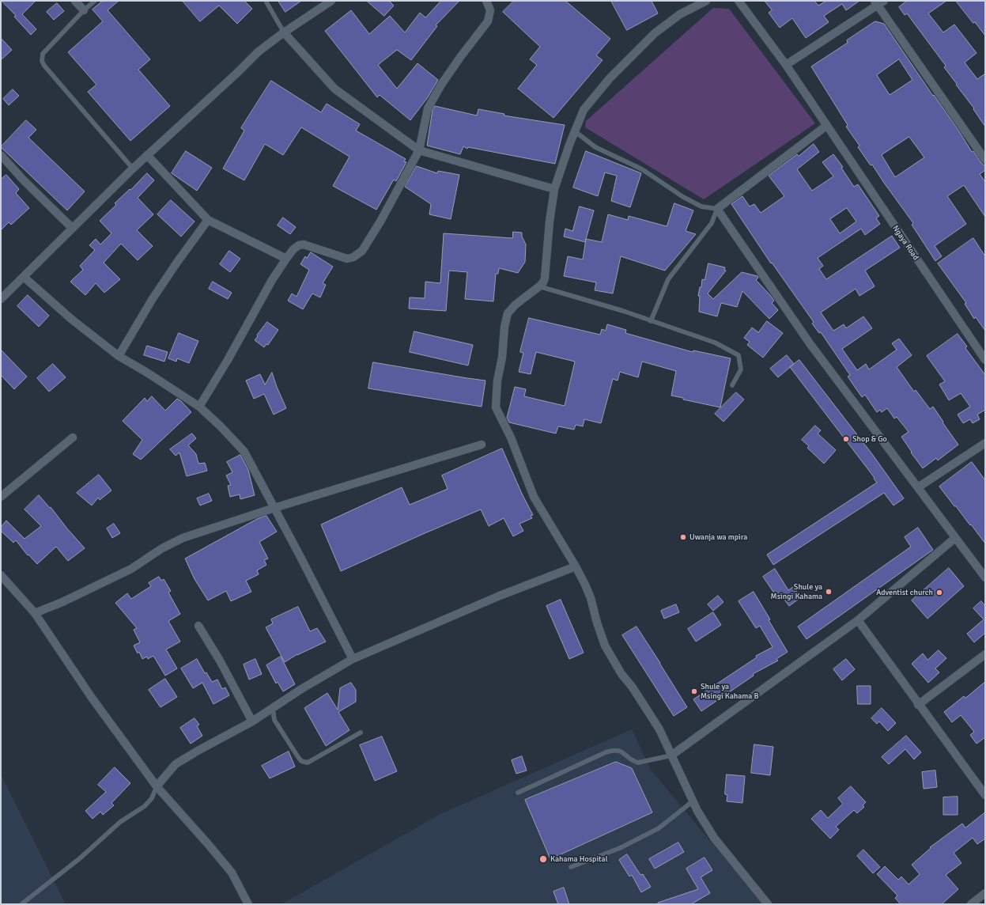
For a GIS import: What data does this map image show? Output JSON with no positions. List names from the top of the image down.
{
  "streets": {
    "street": ["Ngaya Road"]
  },
  "places": [
    "Shop & Go",
    "Uwanja wa mpira",
    "Shule ya Msingi Kahama",
    "Adventist church",
    "Shule ya Msingi Kahama B",
    "Kahama Hospital"
  ]
}
